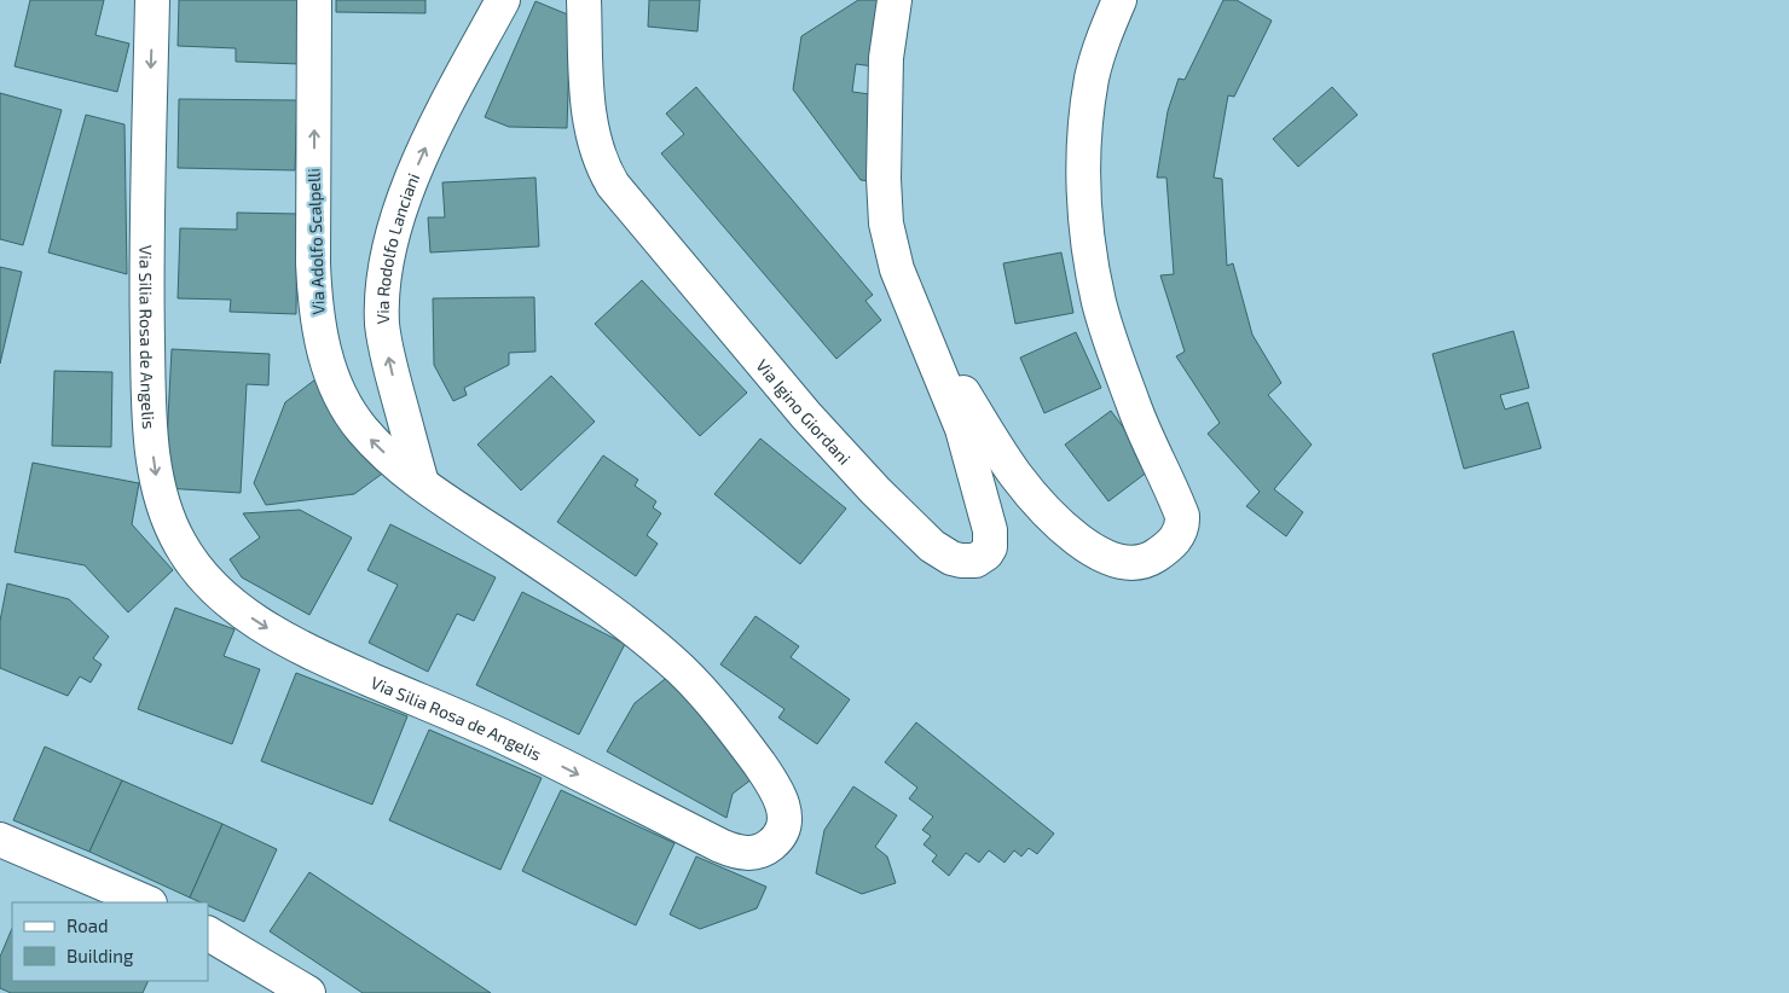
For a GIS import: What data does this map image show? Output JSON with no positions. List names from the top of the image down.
{
  "streets": {
    "street": [
      "Via Adolfo Scalpelli",
      "Via Rodolfo Lanciani",
      "Via Silia Rosa de Angelis",
      "Via Igino Giordani"
    ]
  },
  "crossings": [
    ["Via Adolfo Scalpelli", "Via Rodolfo Lanciani"],
    ["Via Adolfo Scalpelli", "Via Silia Rosa de Angelis"],
    ["Via Rodolfo Lanciani", "Via Silia Rosa de Angelis"]
  ],
  "one_way": ["Via Adolfo Scalpelli", "Via Rodolfo Lanciani"],
  "legend": ["Road", "Building"]
}
